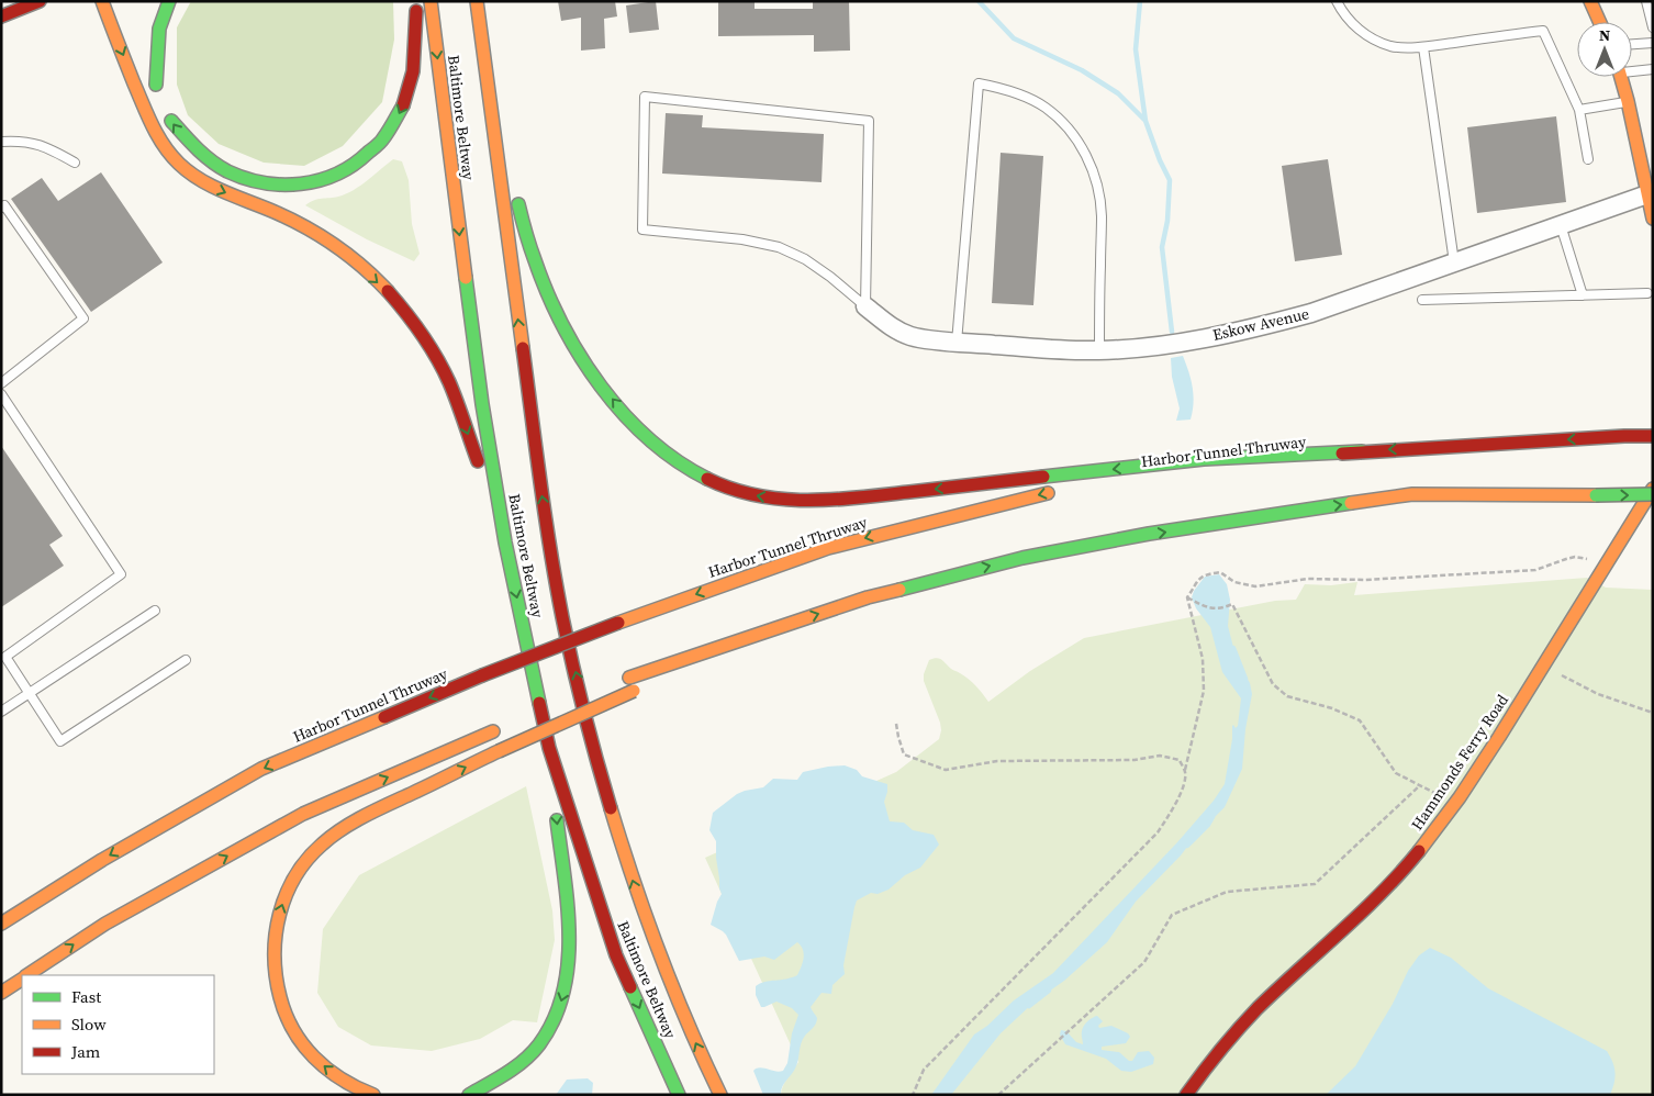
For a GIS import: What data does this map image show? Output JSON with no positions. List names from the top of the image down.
{
  "streets": {
    "main road": ["Baltimore Beltway", "Harbor Tunnel Thruway", "Hammonds Ferry Road"],
    "street": ["Eskow Avenue"]
  },
  "legend": ["Fast", "Slow", "Jam"],
  "north": "top"
}
